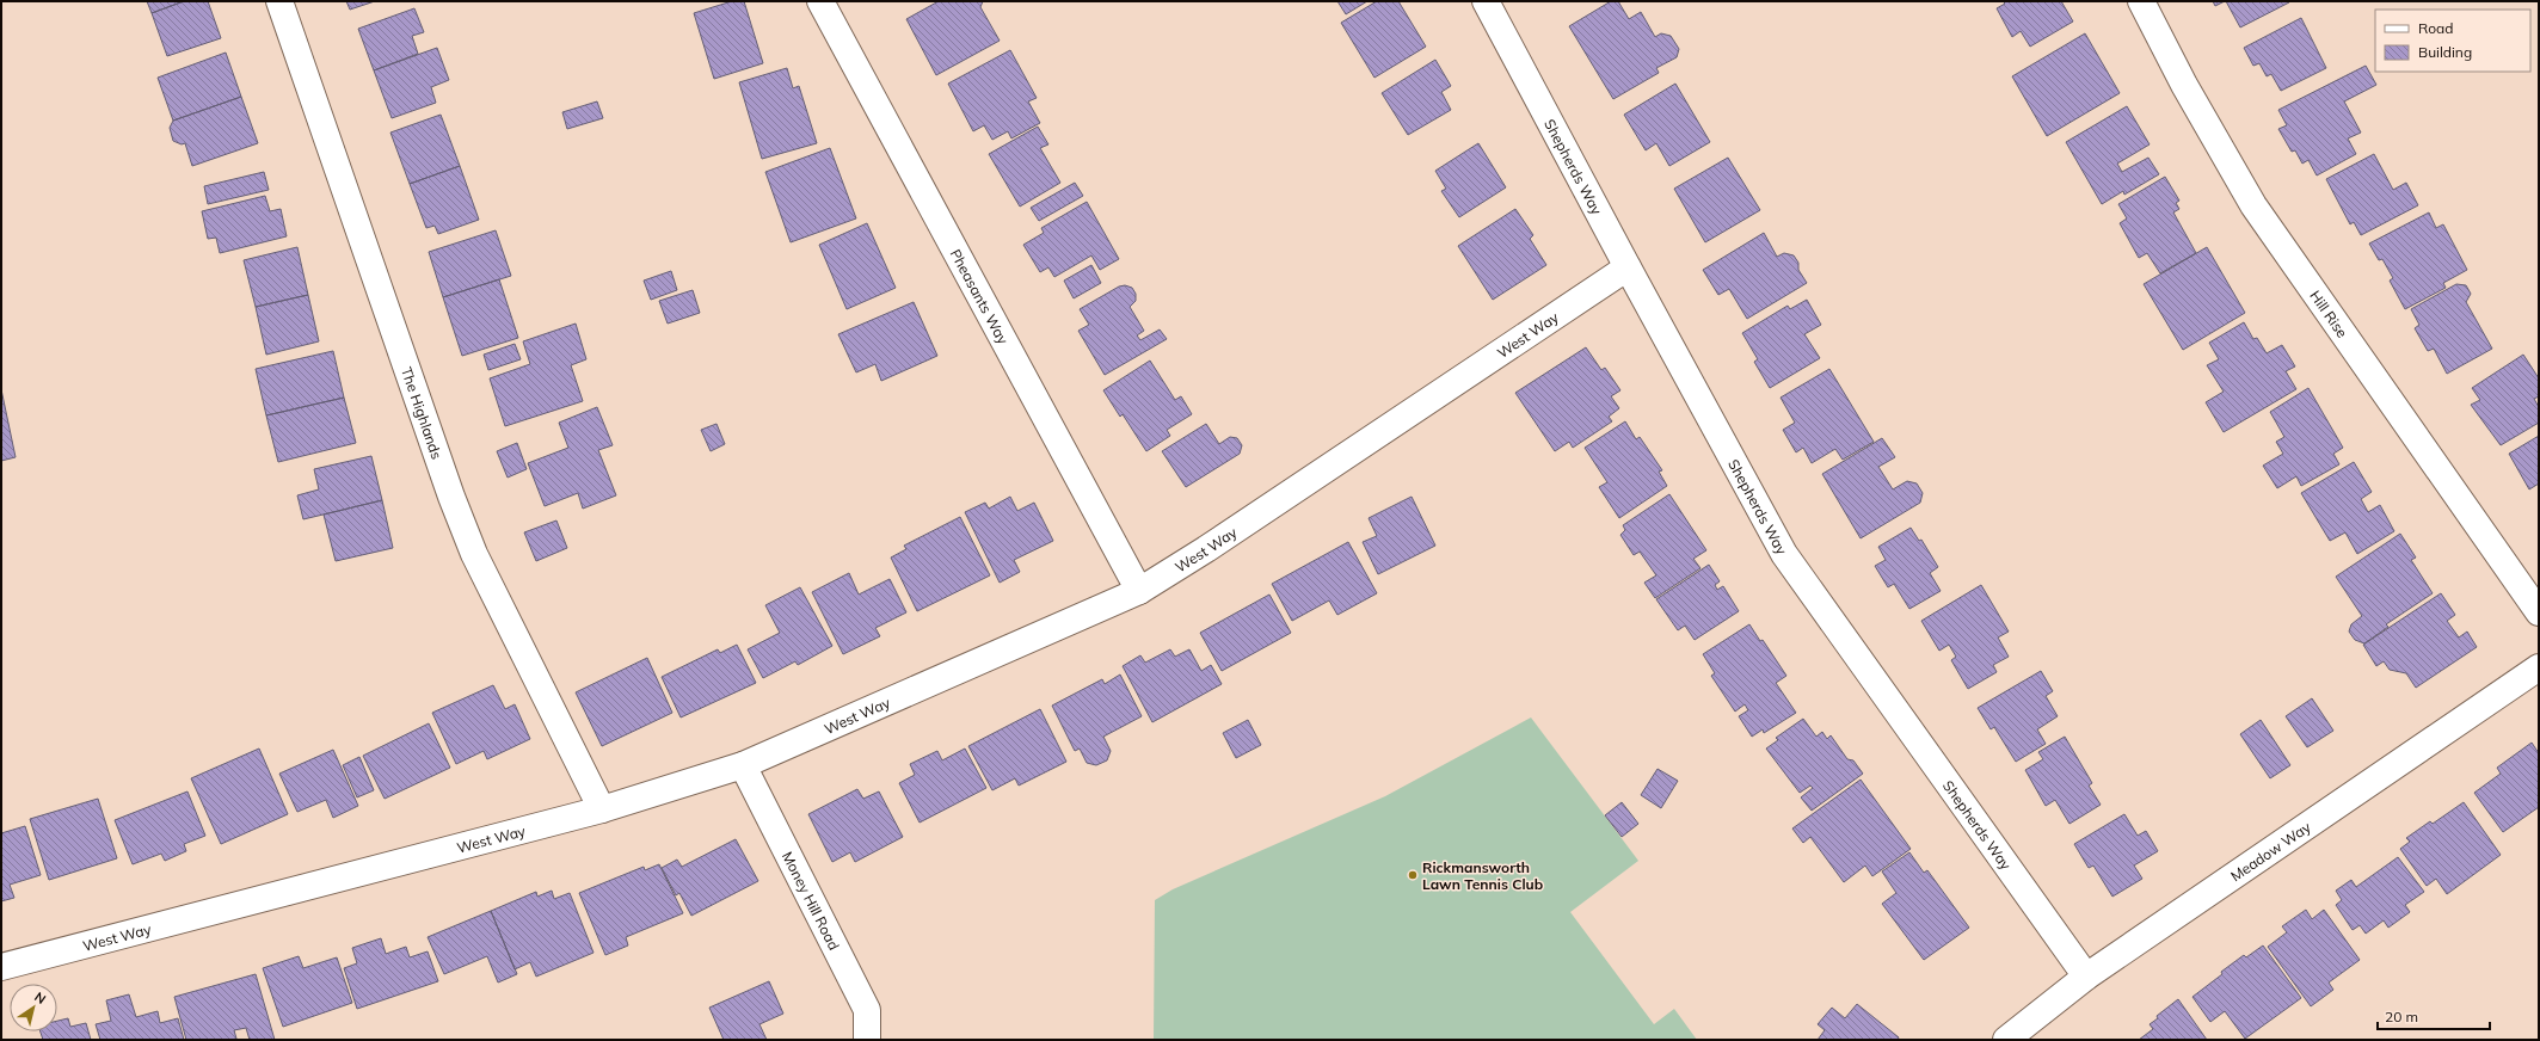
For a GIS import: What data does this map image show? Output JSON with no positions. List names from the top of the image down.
{
  "streets": {
    "street": [
      "Shepherds Way",
      "Pheasants Way",
      "Hill Rise",
      "West Way",
      "The Highlands",
      "Meadow Way",
      "Money Hill Road"
    ]
  },
  "crossings": [
    ["Shepherds Way", "West Way"],
    ["Shepherds Way", "Meadow Way"],
    ["Pheasants Way", "West Way"],
    ["West Way", "The Highlands"],
    ["West Way", "Money Hill Road"]
  ],
  "places": ["Rickmansworth Lawn Tennis Club"],
  "legend": ["Road", "Building"],
  "scale_bar": "20 m",
  "north": "top right"
}
